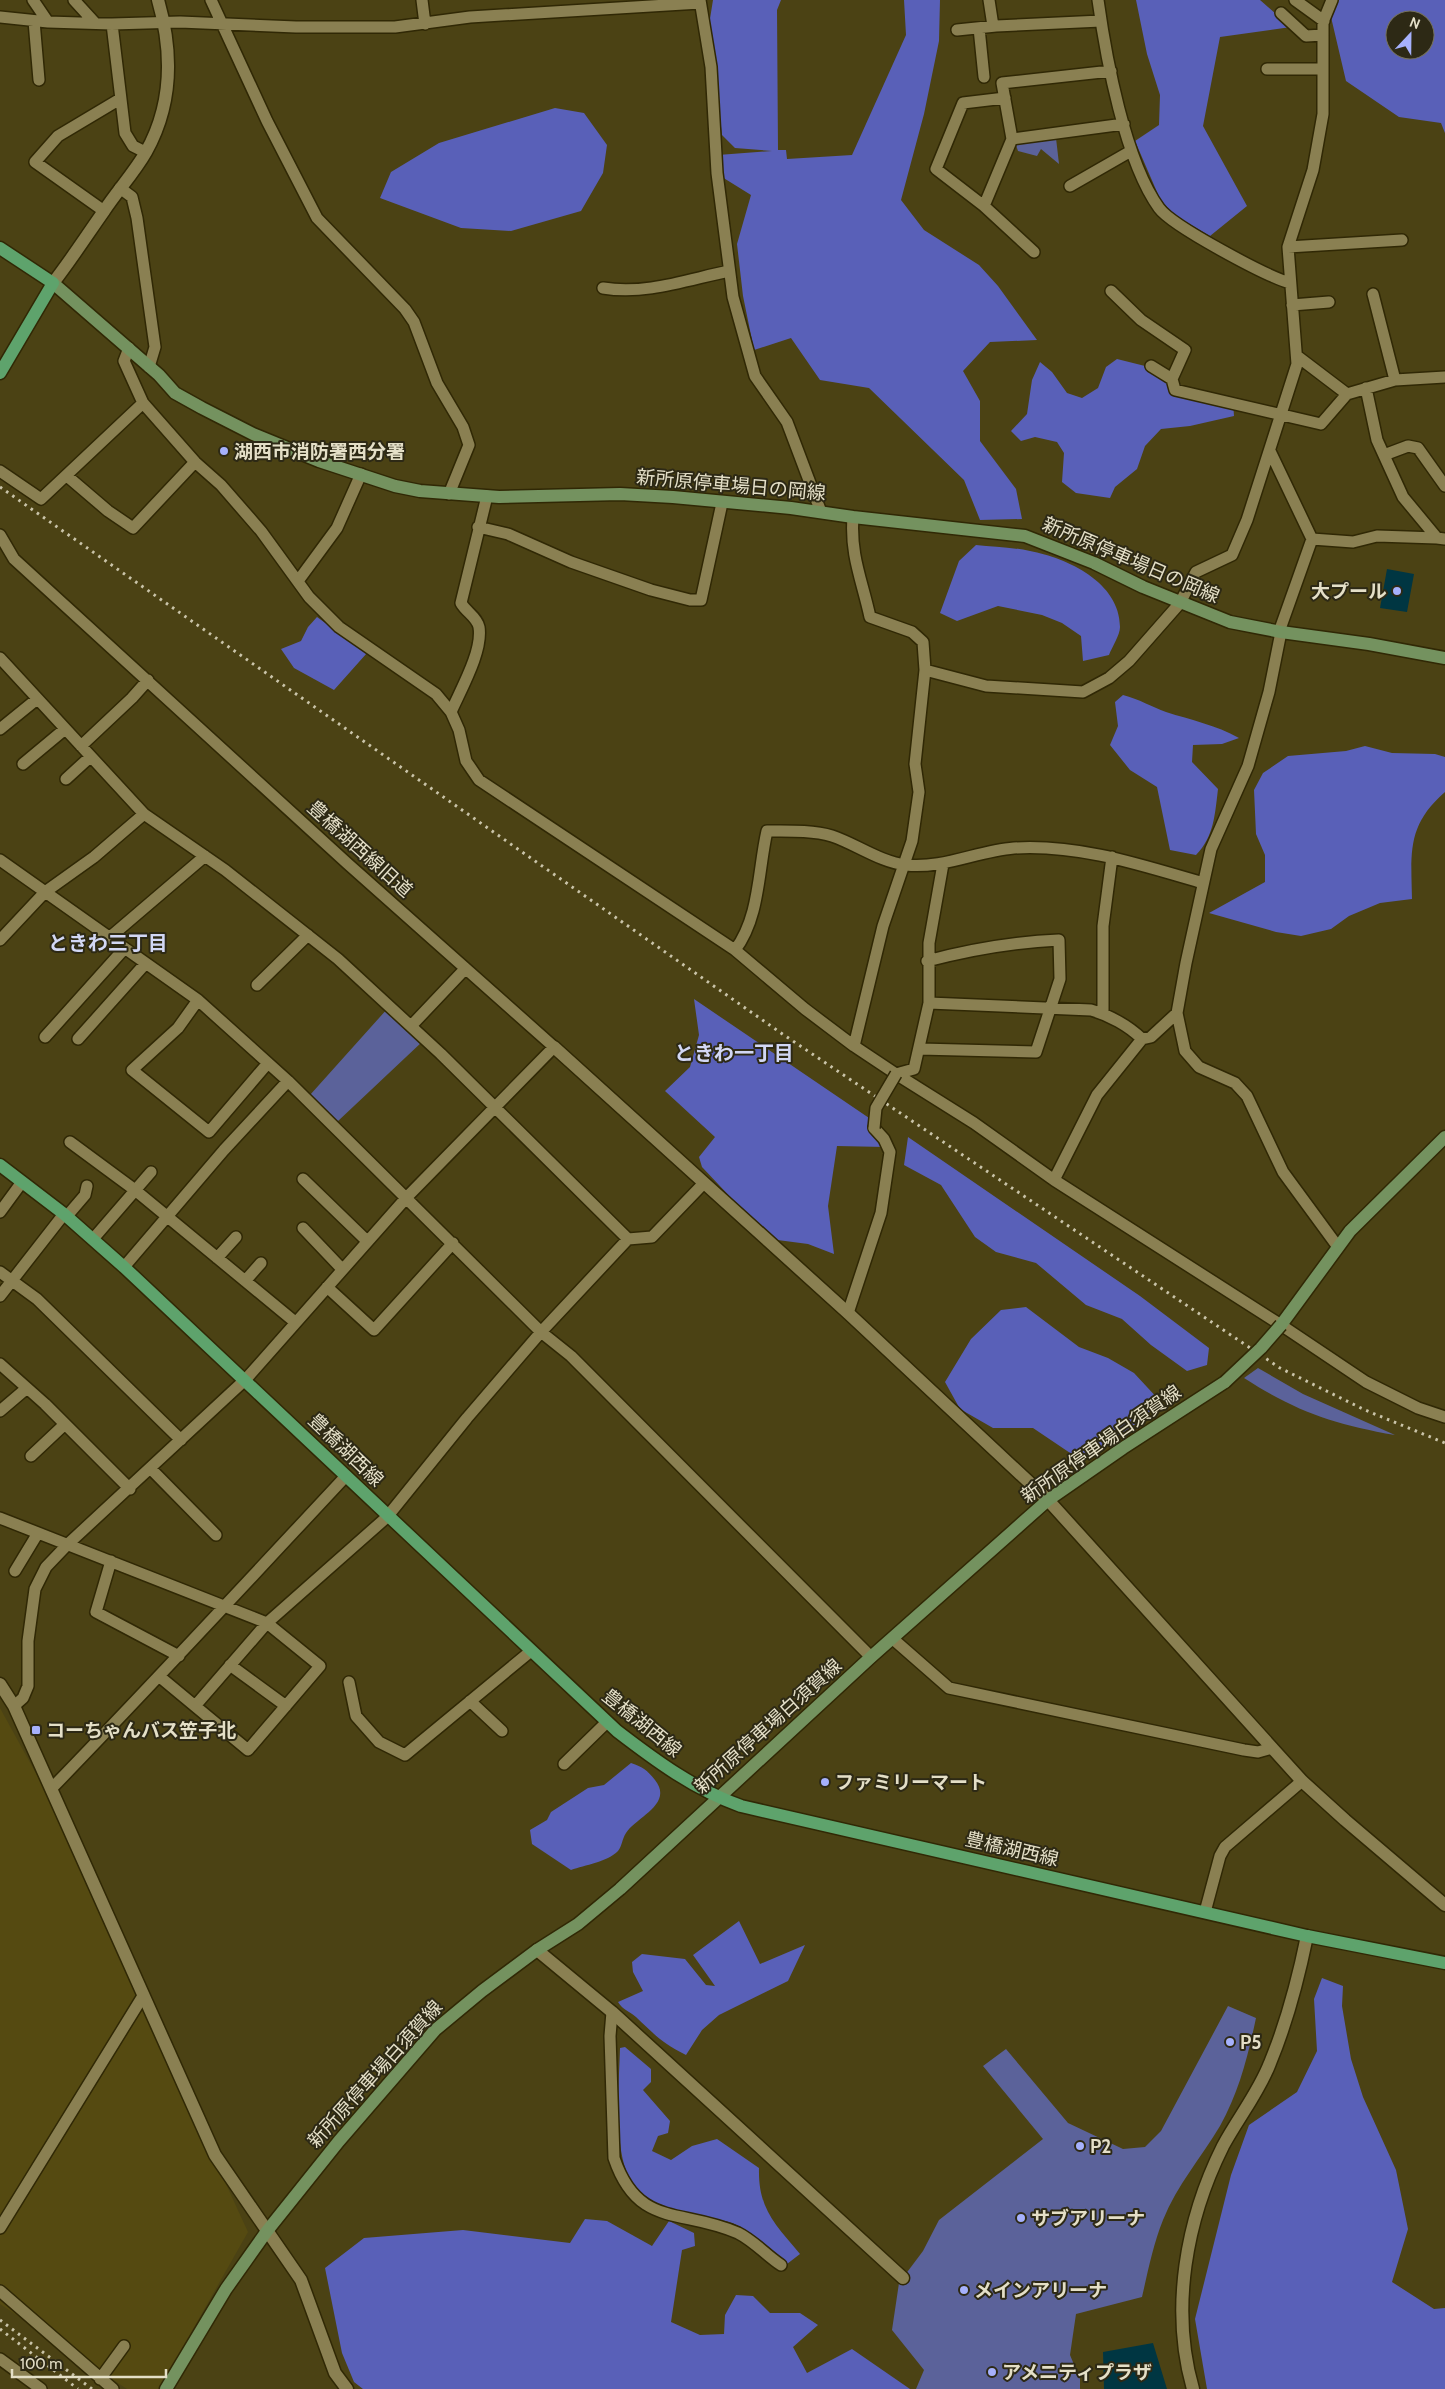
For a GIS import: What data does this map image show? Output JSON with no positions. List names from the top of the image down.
{
  "streets": {
    "main road": ["新所原停車場日の岡線", "新所原停車場白須賀線", "豊橋湖西線"],
    "street": ["豊橋湖西線旧道"]
  },
  "crossings": [
    ["豊橋湖西線旧道", "新所原停車場白須賀線"],
    ["新所原停車場白須賀線", "豊橋湖西線"]
  ],
  "districts": ["ときわ三丁目", "ときわ一丁目"],
  "places": {
    "other": [
      "湖西市消防署西分署",
      "大プール",
      "ファミリーマート",
      "P5",
      "P2",
      "サブアリーナ",
      "メインアリーナ",
      "アメニティプラザ"
    ],
    "transit": ["コーちゃんバス笠子北"]
  },
  "scale_bar": "100 m",
  "north": "top"
}
